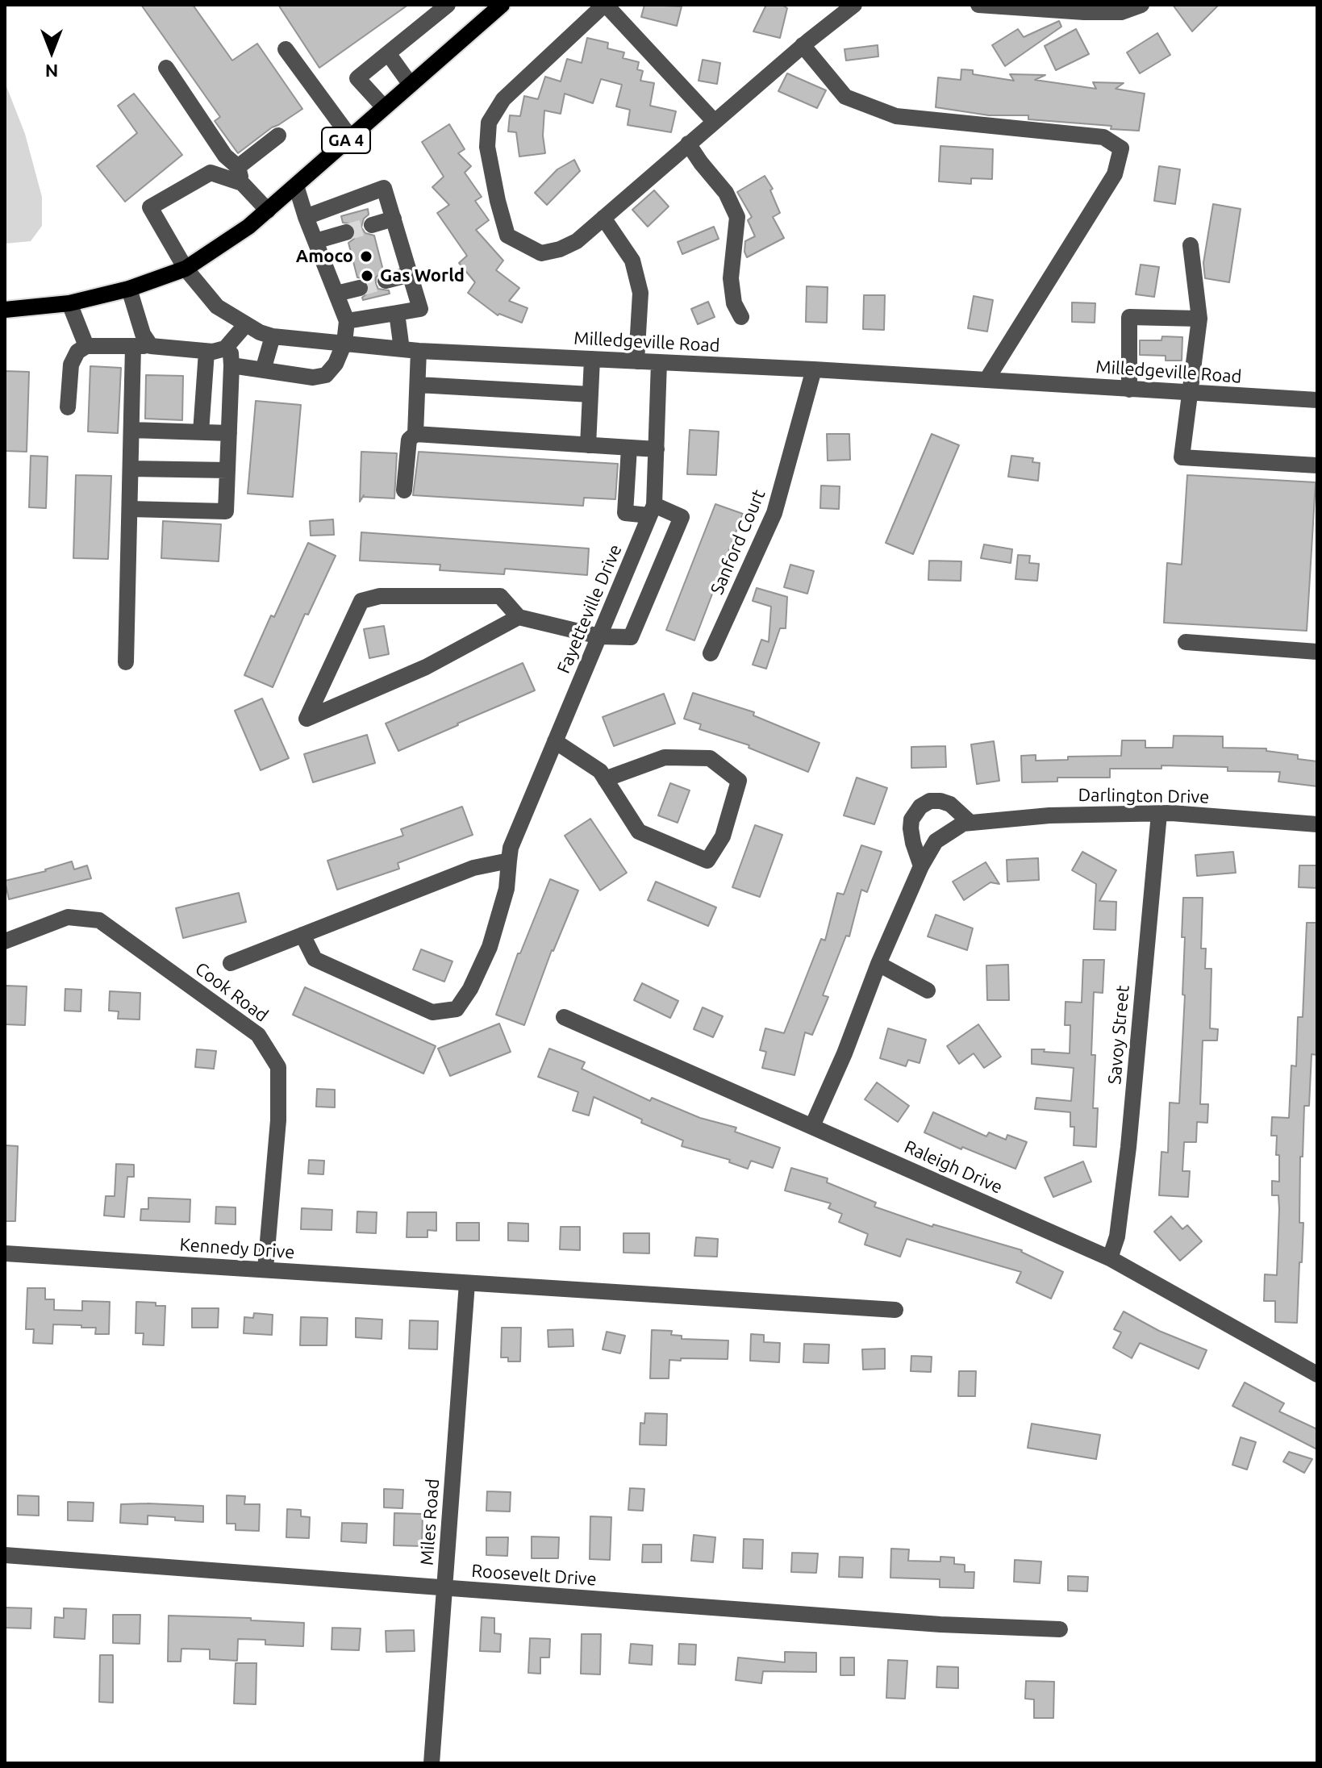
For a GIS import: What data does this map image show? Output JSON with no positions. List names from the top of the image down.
{
  "streets": {
    "main road": ["GA 4"],
    "street": [
      "Milledgeville Road",
      "Sanford Court",
      "Fayetteville Drive",
      "Darlington Drive",
      "Cook Road",
      "Savoy Street",
      "Raleigh Drive",
      "Kennedy Drive",
      "Miles Road",
      "Roosevelt Drive"
    ]
  },
  "crossings": [
    ["GA 4", "Milledgeville Road"],
    ["Milledgeville Road", "Sanford Court"],
    ["Milledgeville Road", "Fayetteville Drive"],
    ["Darlington Drive", "Savoy Street"],
    ["Darlington Drive", "Raleigh Drive"],
    ["Cook Road", "Kennedy Drive"],
    ["Savoy Street", "Raleigh Drive"],
    ["Kennedy Drive", "Miles Road"],
    ["Miles Road", "Roosevelt Drive"]
  ],
  "places": ["Amoco", "Gas World"],
  "north": "bottom"
}
